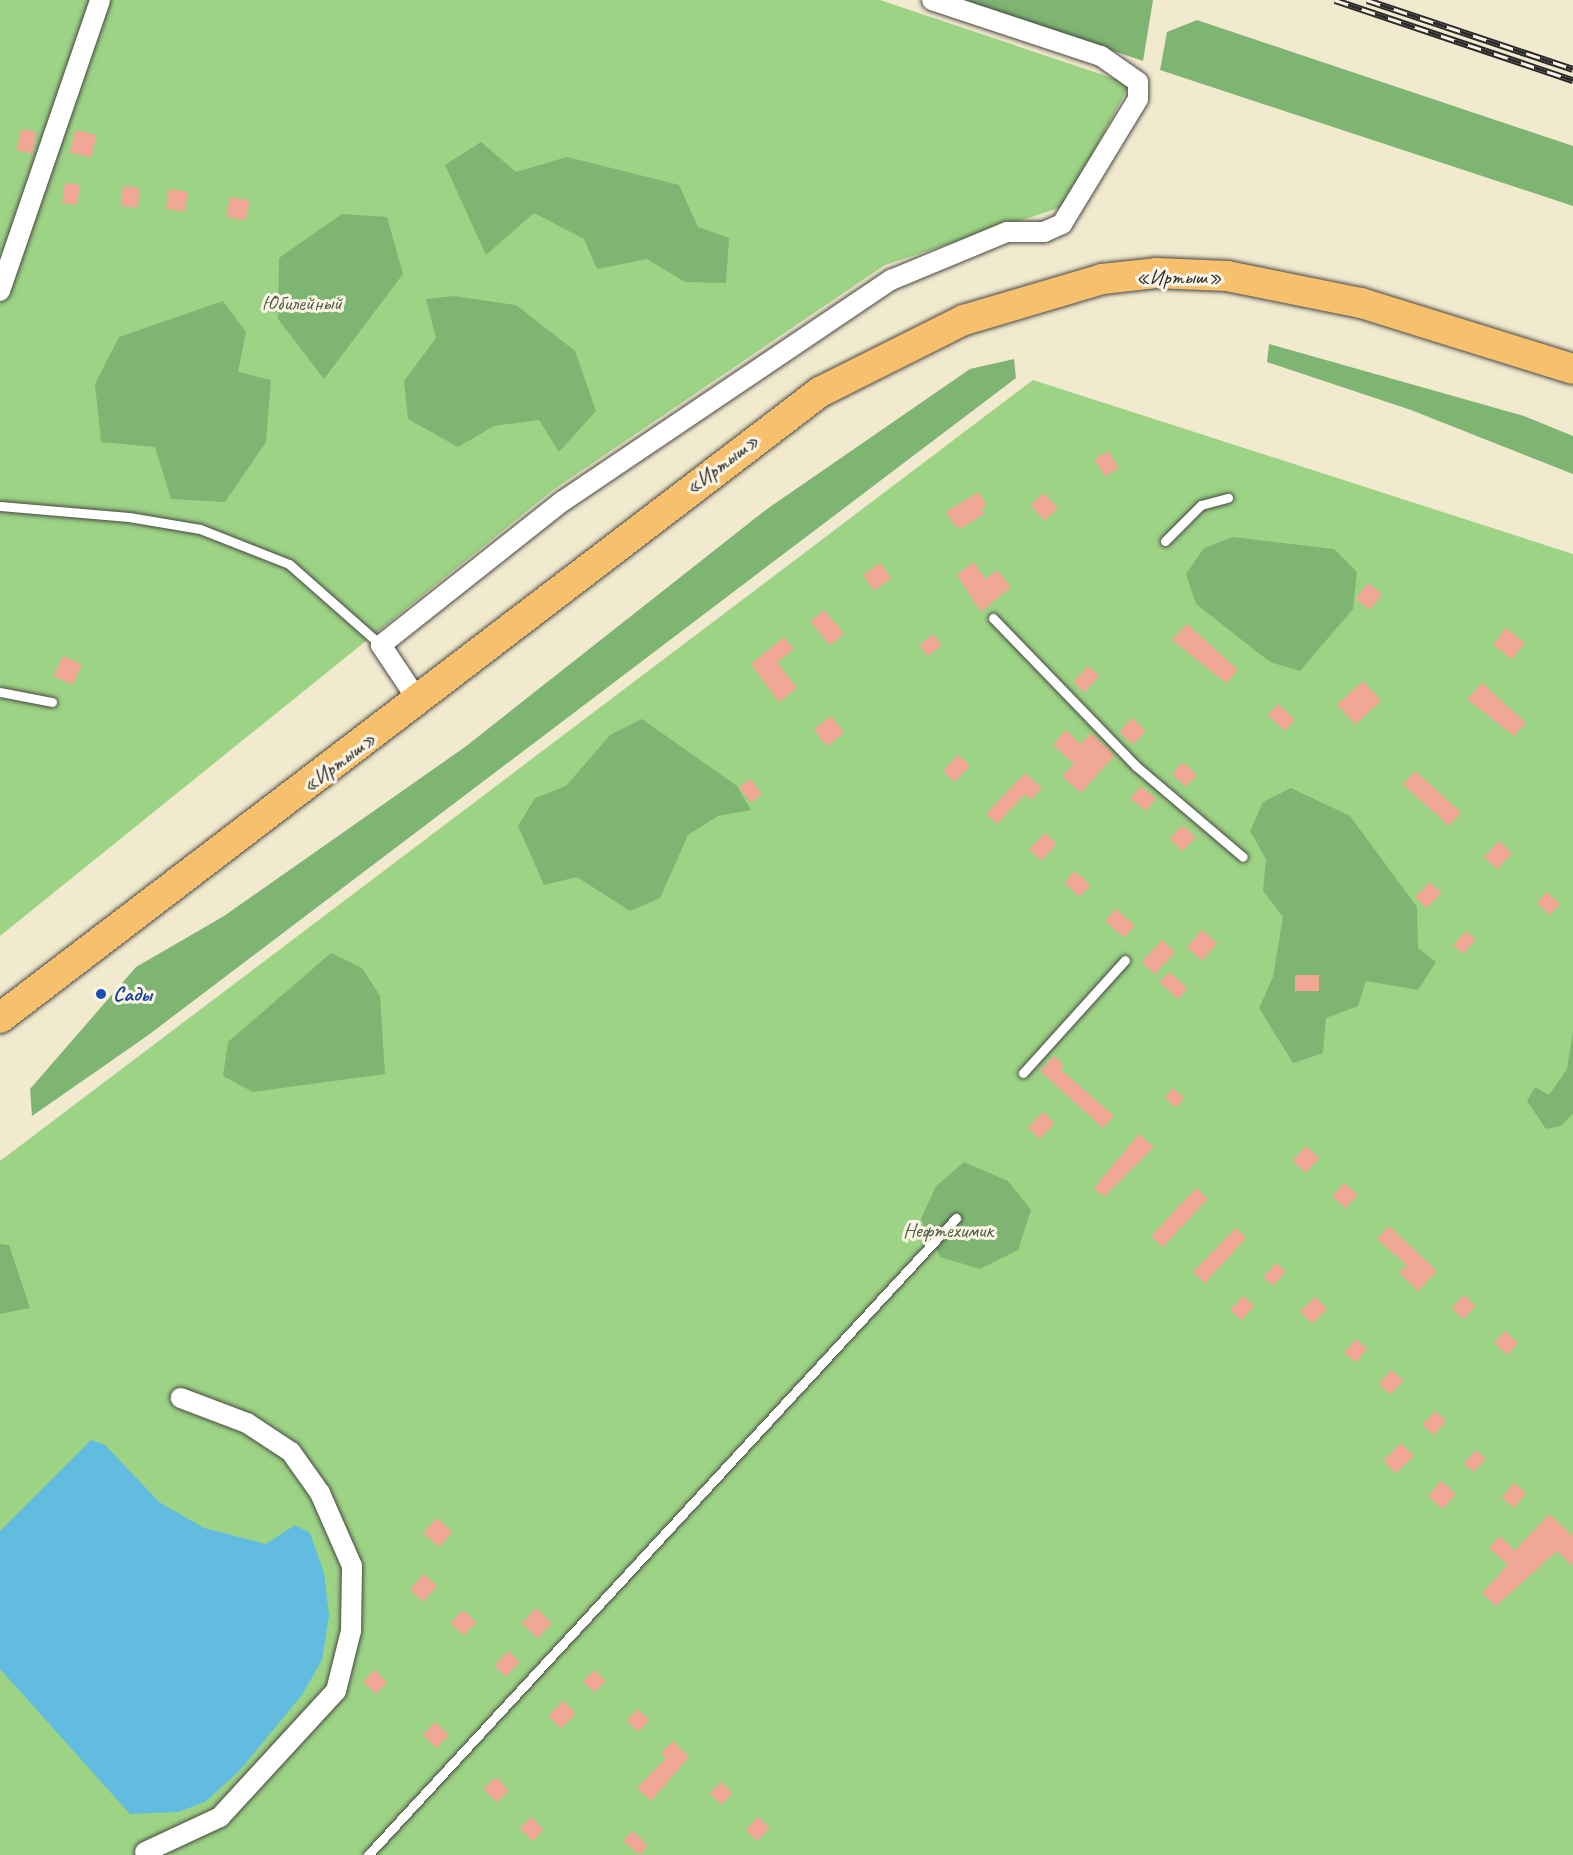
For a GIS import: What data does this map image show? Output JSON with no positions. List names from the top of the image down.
{
  "streets": {
    "main road": ["«Иртыш»"]
  },
  "parks": ["Юбилейный", "Нефтехимик"],
  "places": ["Сады"]
}
